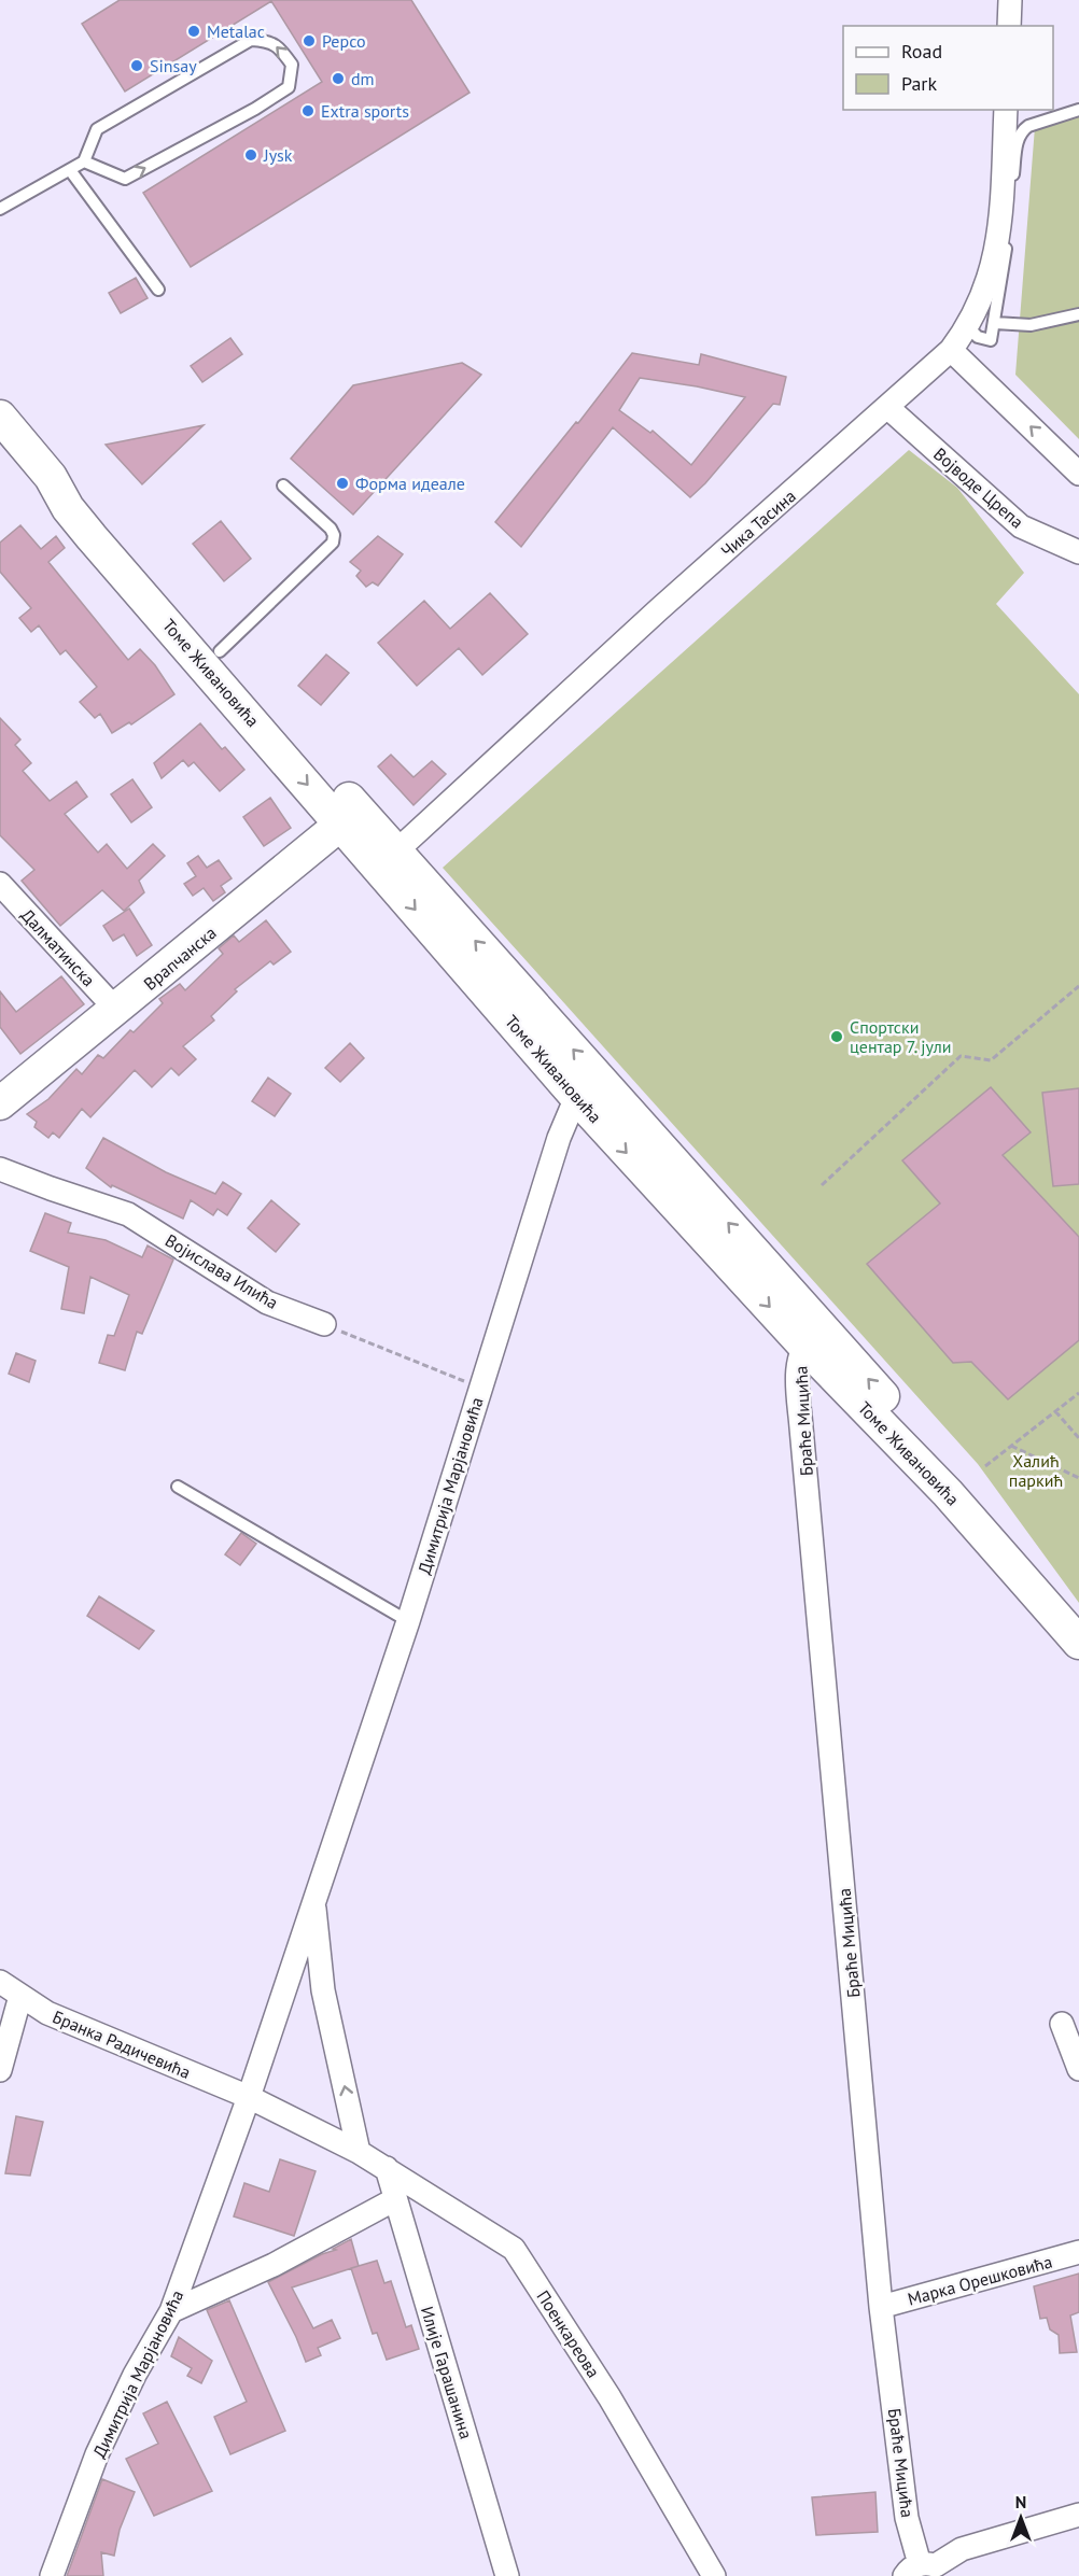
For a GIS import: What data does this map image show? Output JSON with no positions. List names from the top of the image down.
{
  "streets": {
    "main road": ["Томе Живановића", "Врапчанска"],
    "street": [
      "Војводе Црепа",
      "Чика Тасина",
      "Далматинска",
      "Војислава Илића",
      "Браће Мицића",
      "Димитрија Марјановића",
      "Бранка Радичевића",
      "Марка Орешковића",
      "Поенкареова",
      "Илије Гарашанина"
    ]
  },
  "crossings": [
    ["Војводе Црепа", "Чика Тасина"],
    ["Чика Тасина", "Томе Живановића"],
    ["Томе Живановића", "Врапчанска"],
    ["Томе Живановића", "Браће Мицића"],
    ["Томе Живановића", "Димитрија Марјановића"],
    ["Далматинска", "Врапчанска"],
    ["Браће Мицића", "Марка Орешковића"],
    ["Димитрија Марјановића", "Бранка Радичевића"],
    ["Димитрија Марјановића", "Поенкареова"],
    ["Поенкареова", "Илије Гарашанина"]
  ],
  "parks": ["Халић паркић"],
  "places": [
    "Metalac",
    "Pepco",
    "Sinsay",
    "dm",
    "Extra sports",
    "Jysk",
    "Форма идеале",
    "Спортски центар 7. јули"
  ],
  "legend": ["Road", "Park"],
  "north": "top"
}
